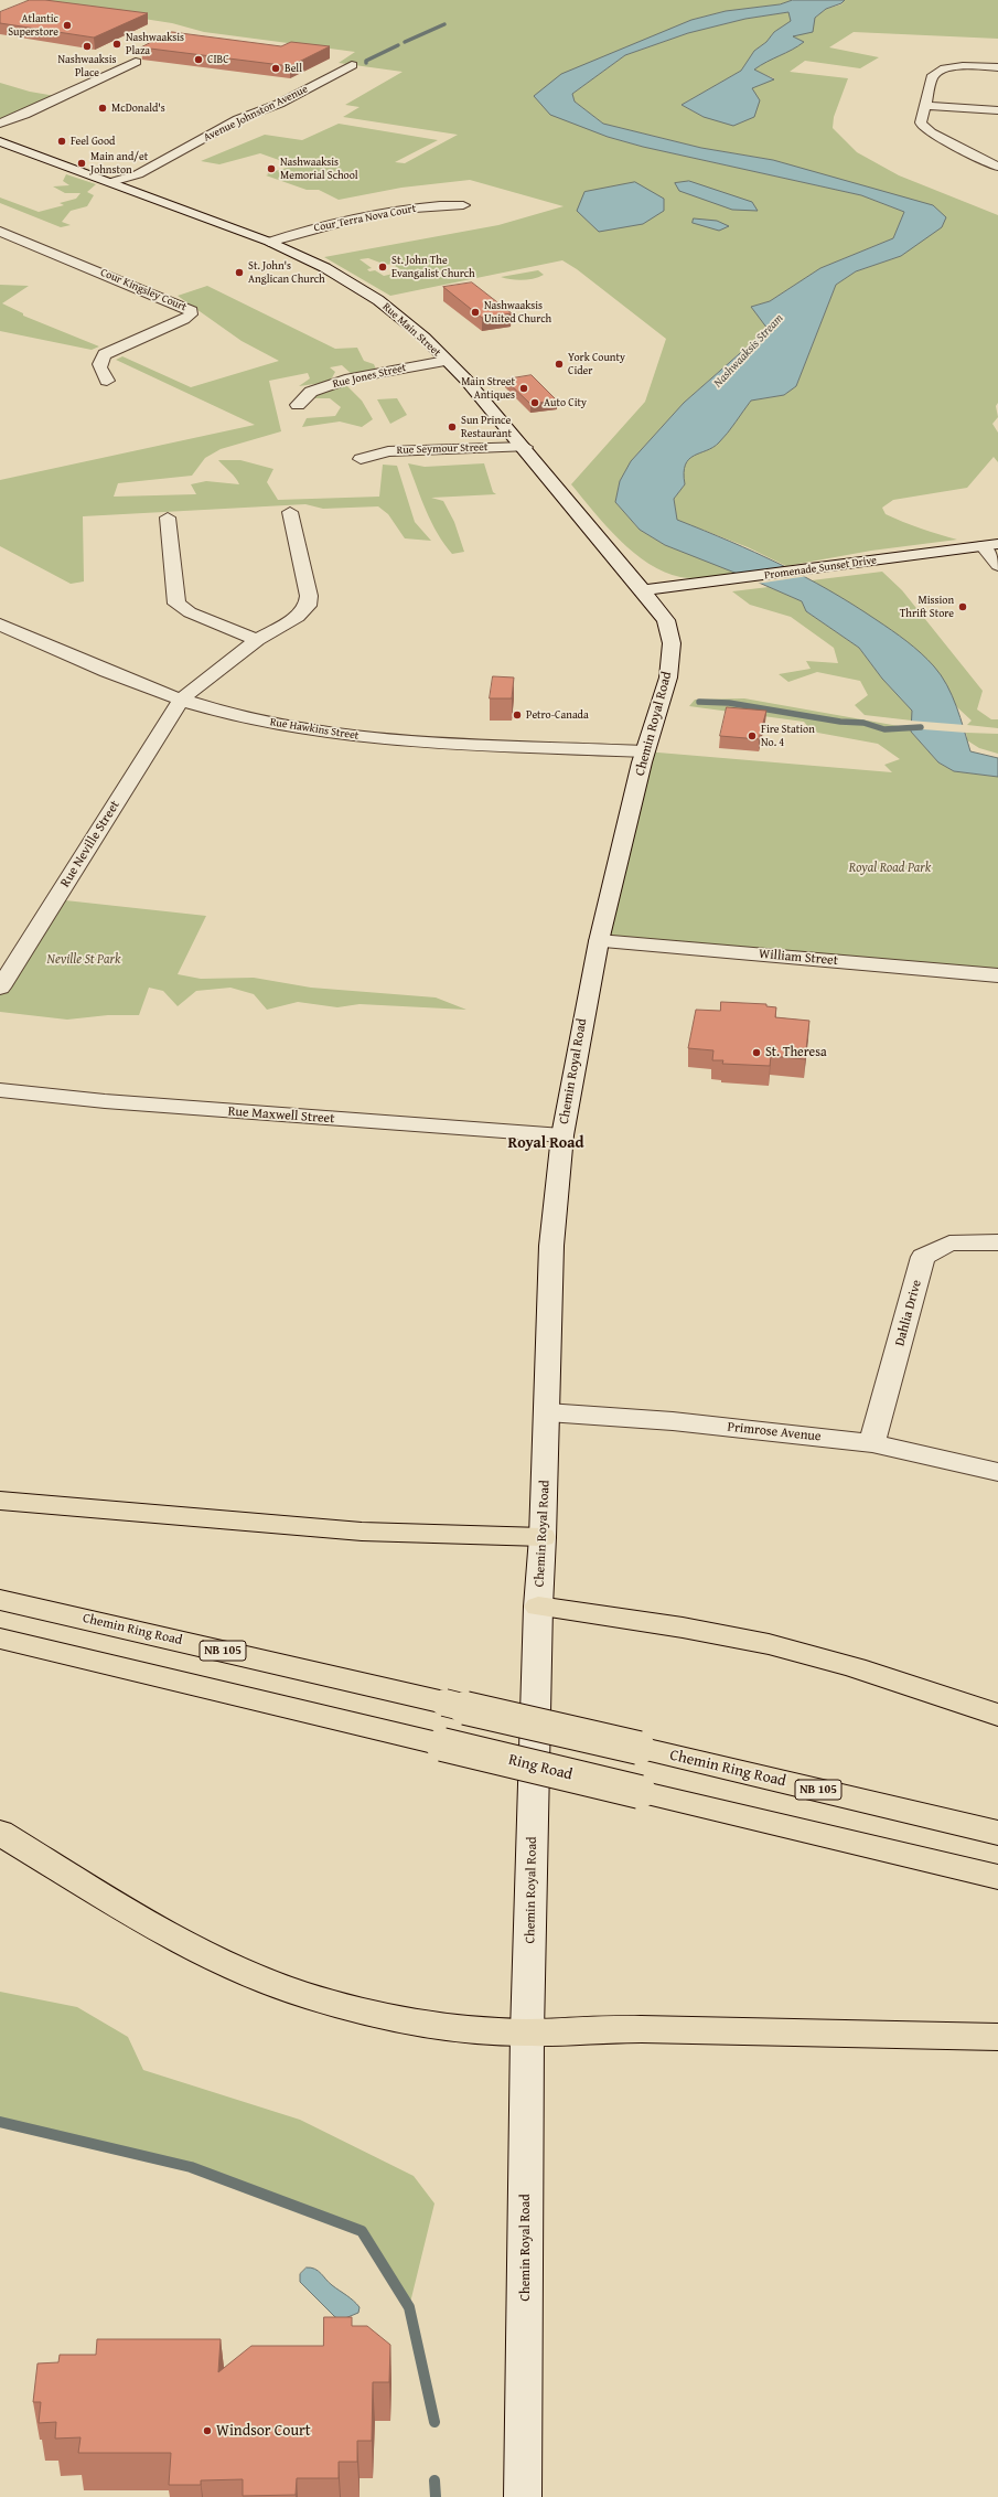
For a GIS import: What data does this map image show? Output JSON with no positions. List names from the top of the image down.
{
  "streets": {
    "highway": ["Chemin Ring Road", "NB 105", "Ring Road"],
    "street": [
      "Avenue Johnston Avenue",
      "Cour Terra Nova Court",
      "Cour Kingsley Court",
      "Rue Main Street",
      "Rue Jones Street",
      "Rue Seymour Street",
      "Promenade Sunset Drive",
      "Chemin Royal Road",
      "Rue Hawkins Street",
      "Rue Neville Street",
      "William Street",
      "Rue Maxwell Street",
      "Dahlia Drive",
      "Primrose Avenue"
    ]
  },
  "crossings": [
    ["Avenue Johnston Avenue", "Rue Main Street"],
    ["Cour Terra Nova Court", "Rue Main Street"],
    ["Rue Main Street", "Rue Jones Street"],
    ["Rue Main Street", "Rue Seymour Street"],
    ["Rue Main Street", "Promenade Sunset Drive"],
    ["Rue Main Street", "Chemin Royal Road"],
    ["Promenade Sunset Drive", "Chemin Royal Road"],
    ["Chemin Royal Road", "Rue Hawkins Street"],
    ["Chemin Royal Road", "William Street"],
    ["Chemin Royal Road", "Rue Maxwell Street"],
    ["Chemin Royal Road", "Primrose Avenue"],
    ["Rue Hawkins Street", "Rue Neville Street"],
    ["Dahlia Drive", "Primrose Avenue"]
  ],
  "districts": ["Royal Road"],
  "water": ["Nashwaaksis Stream"],
  "parks": ["Royal Road Park", "Neville St Park"],
  "places": [
    "Atlantic Superstore",
    "Nashwaaksis Plaza",
    "Nashwaaksis Place",
    "CIBC",
    "Bell",
    "McDonald's",
    "Feel Good",
    "Main and/et Johnston",
    "Nashwaaksis Memorial School",
    "St. John The Evangalist Church",
    "St. John's Anglican Church",
    "Nashwaaksis United Church",
    "York County Cider",
    "Main Street Antiques",
    "Auto City",
    "Sun Prince Restaurant",
    "Mission Thrift Store",
    "Petro-Canada",
    "Fire Station No. 4",
    "St. Theresa",
    "Windsor Court"
  ]
}
